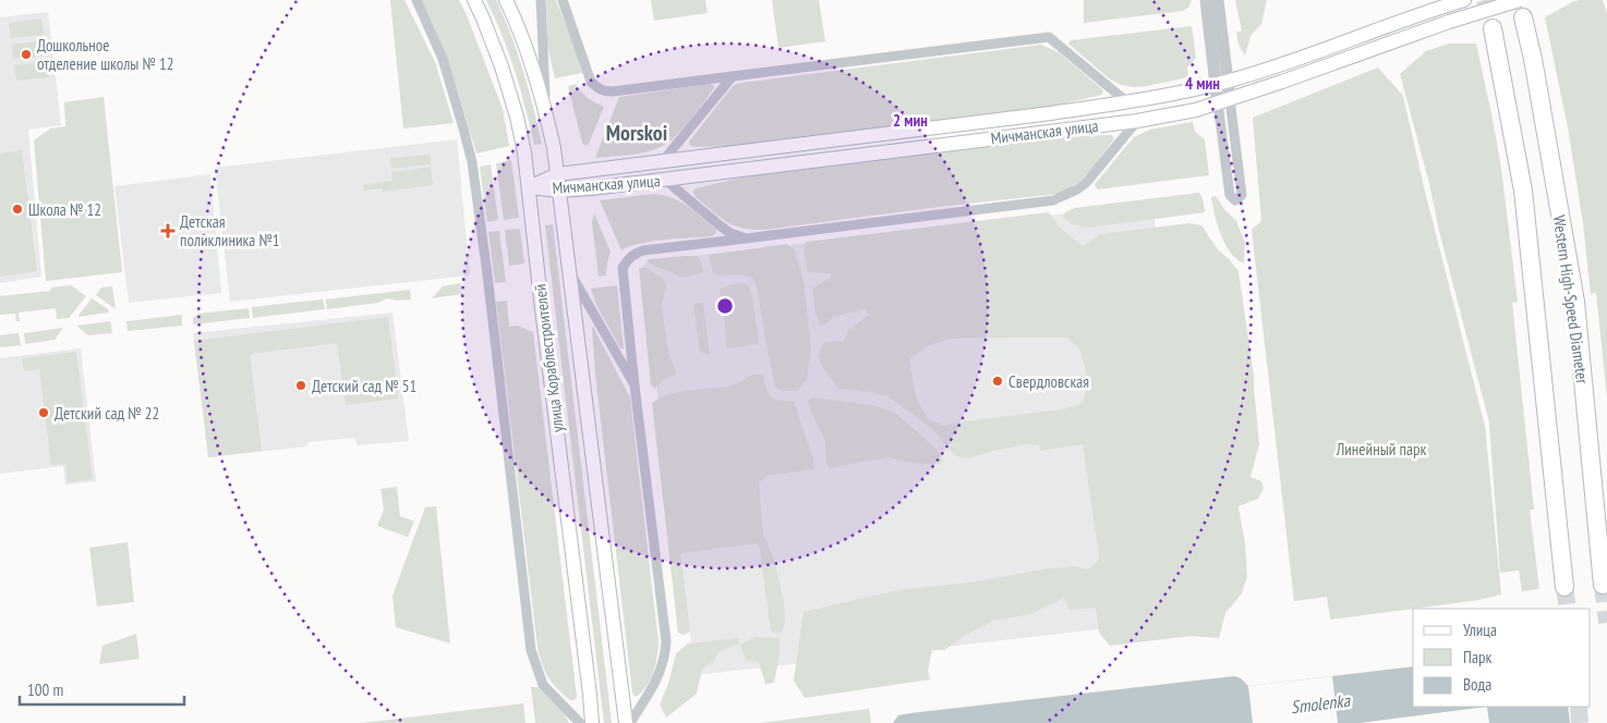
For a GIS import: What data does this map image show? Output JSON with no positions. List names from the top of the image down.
{
  "streets": {
    "highway": ["Western High-Speed Diameter"],
    "main road": ["Мичманская улица", "улица Кораблестроителей"]
  },
  "crossings": [
    ["Мичманская улица", "Western High-Speed Diameter"],
    ["Мичманская улица", "улица Кораблестроителей"]
  ],
  "districts": ["Morskoi"],
  "water": ["Smolenka"],
  "parks": ["Линейный парк"],
  "places": {
    "other": [
      "Дошкольное отделение школы № 12",
      "Школа № 12",
      "Свердловская",
      "Детский сад № 51",
      "Детский сад № 22"
    ],
    "health": ["Детская поликлиника №1"]
  },
  "legend": ["Улица", "Парк", "Вода"],
  "scale_bar": "100 m",
  "rings": ["4 мин", "2 мин"]
}
